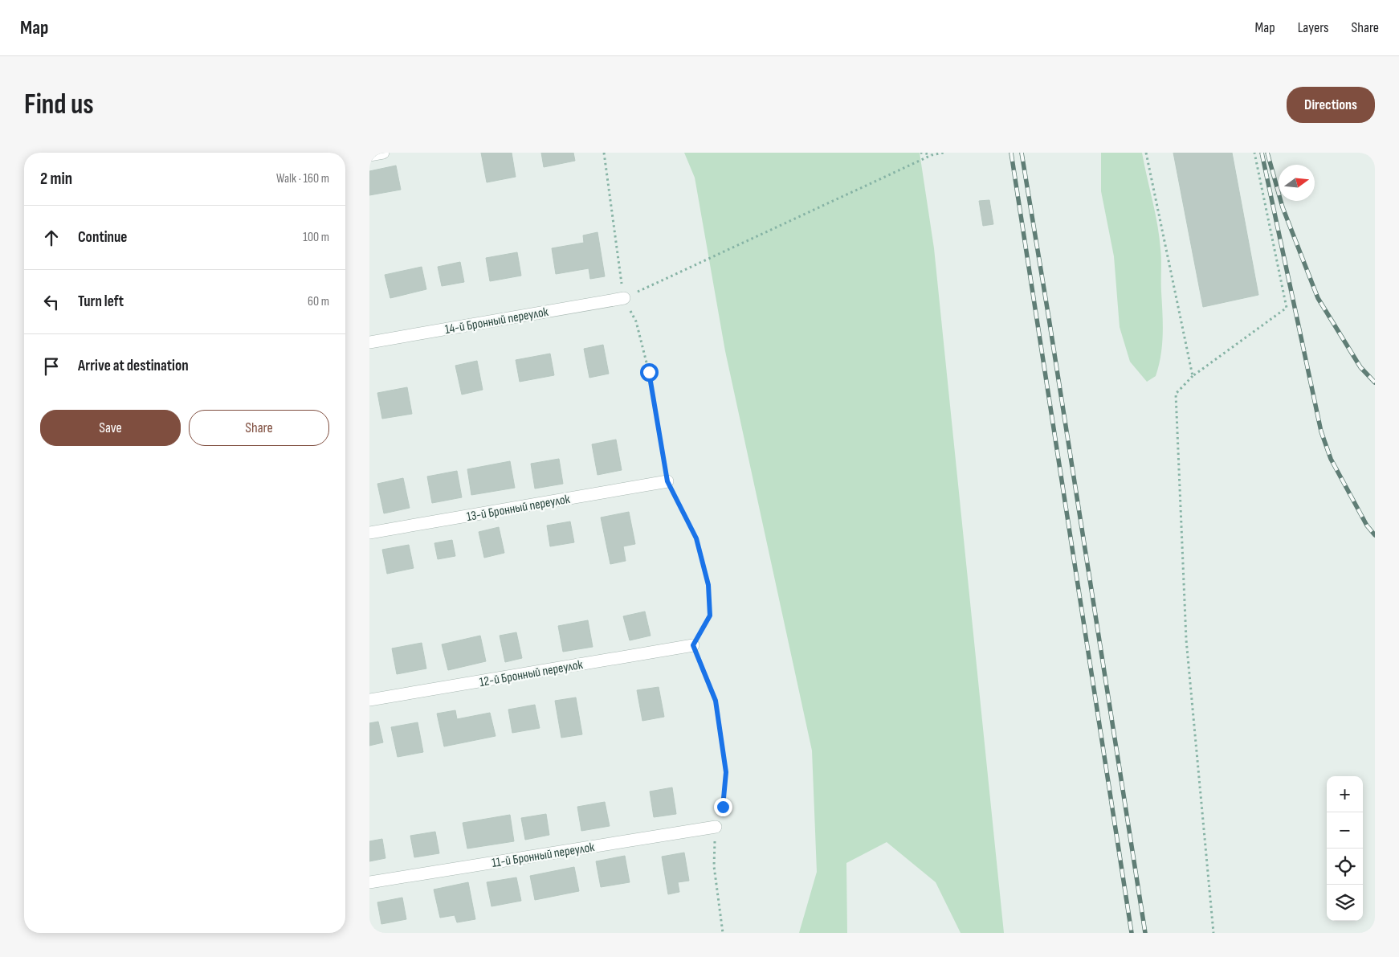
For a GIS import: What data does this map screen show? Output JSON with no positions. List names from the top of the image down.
{
  "streets": {
    "street": [
      "14-й Бронный переулок",
      "13-й Бронный переулок",
      "12-й Бронный переулок",
      "11-й Бронный переулок"
    ]
  },
  "north": "right",
  "page": {
    "header": "Map",
    "nav": ["Map", "Layers", "Share"],
    "buttons": [
      "Directions",
      ["Save", "Share"]
    ],
    "title": "Find us",
    "heading": ["2 min", "Walk · 160 m"],
    "list": [
      ["Continue", "100 m"],
      ["Turn left", "60 m"],
      "Arrive at destination"
    ],
    "map_buttons": ["+", "−"]
  }
}
